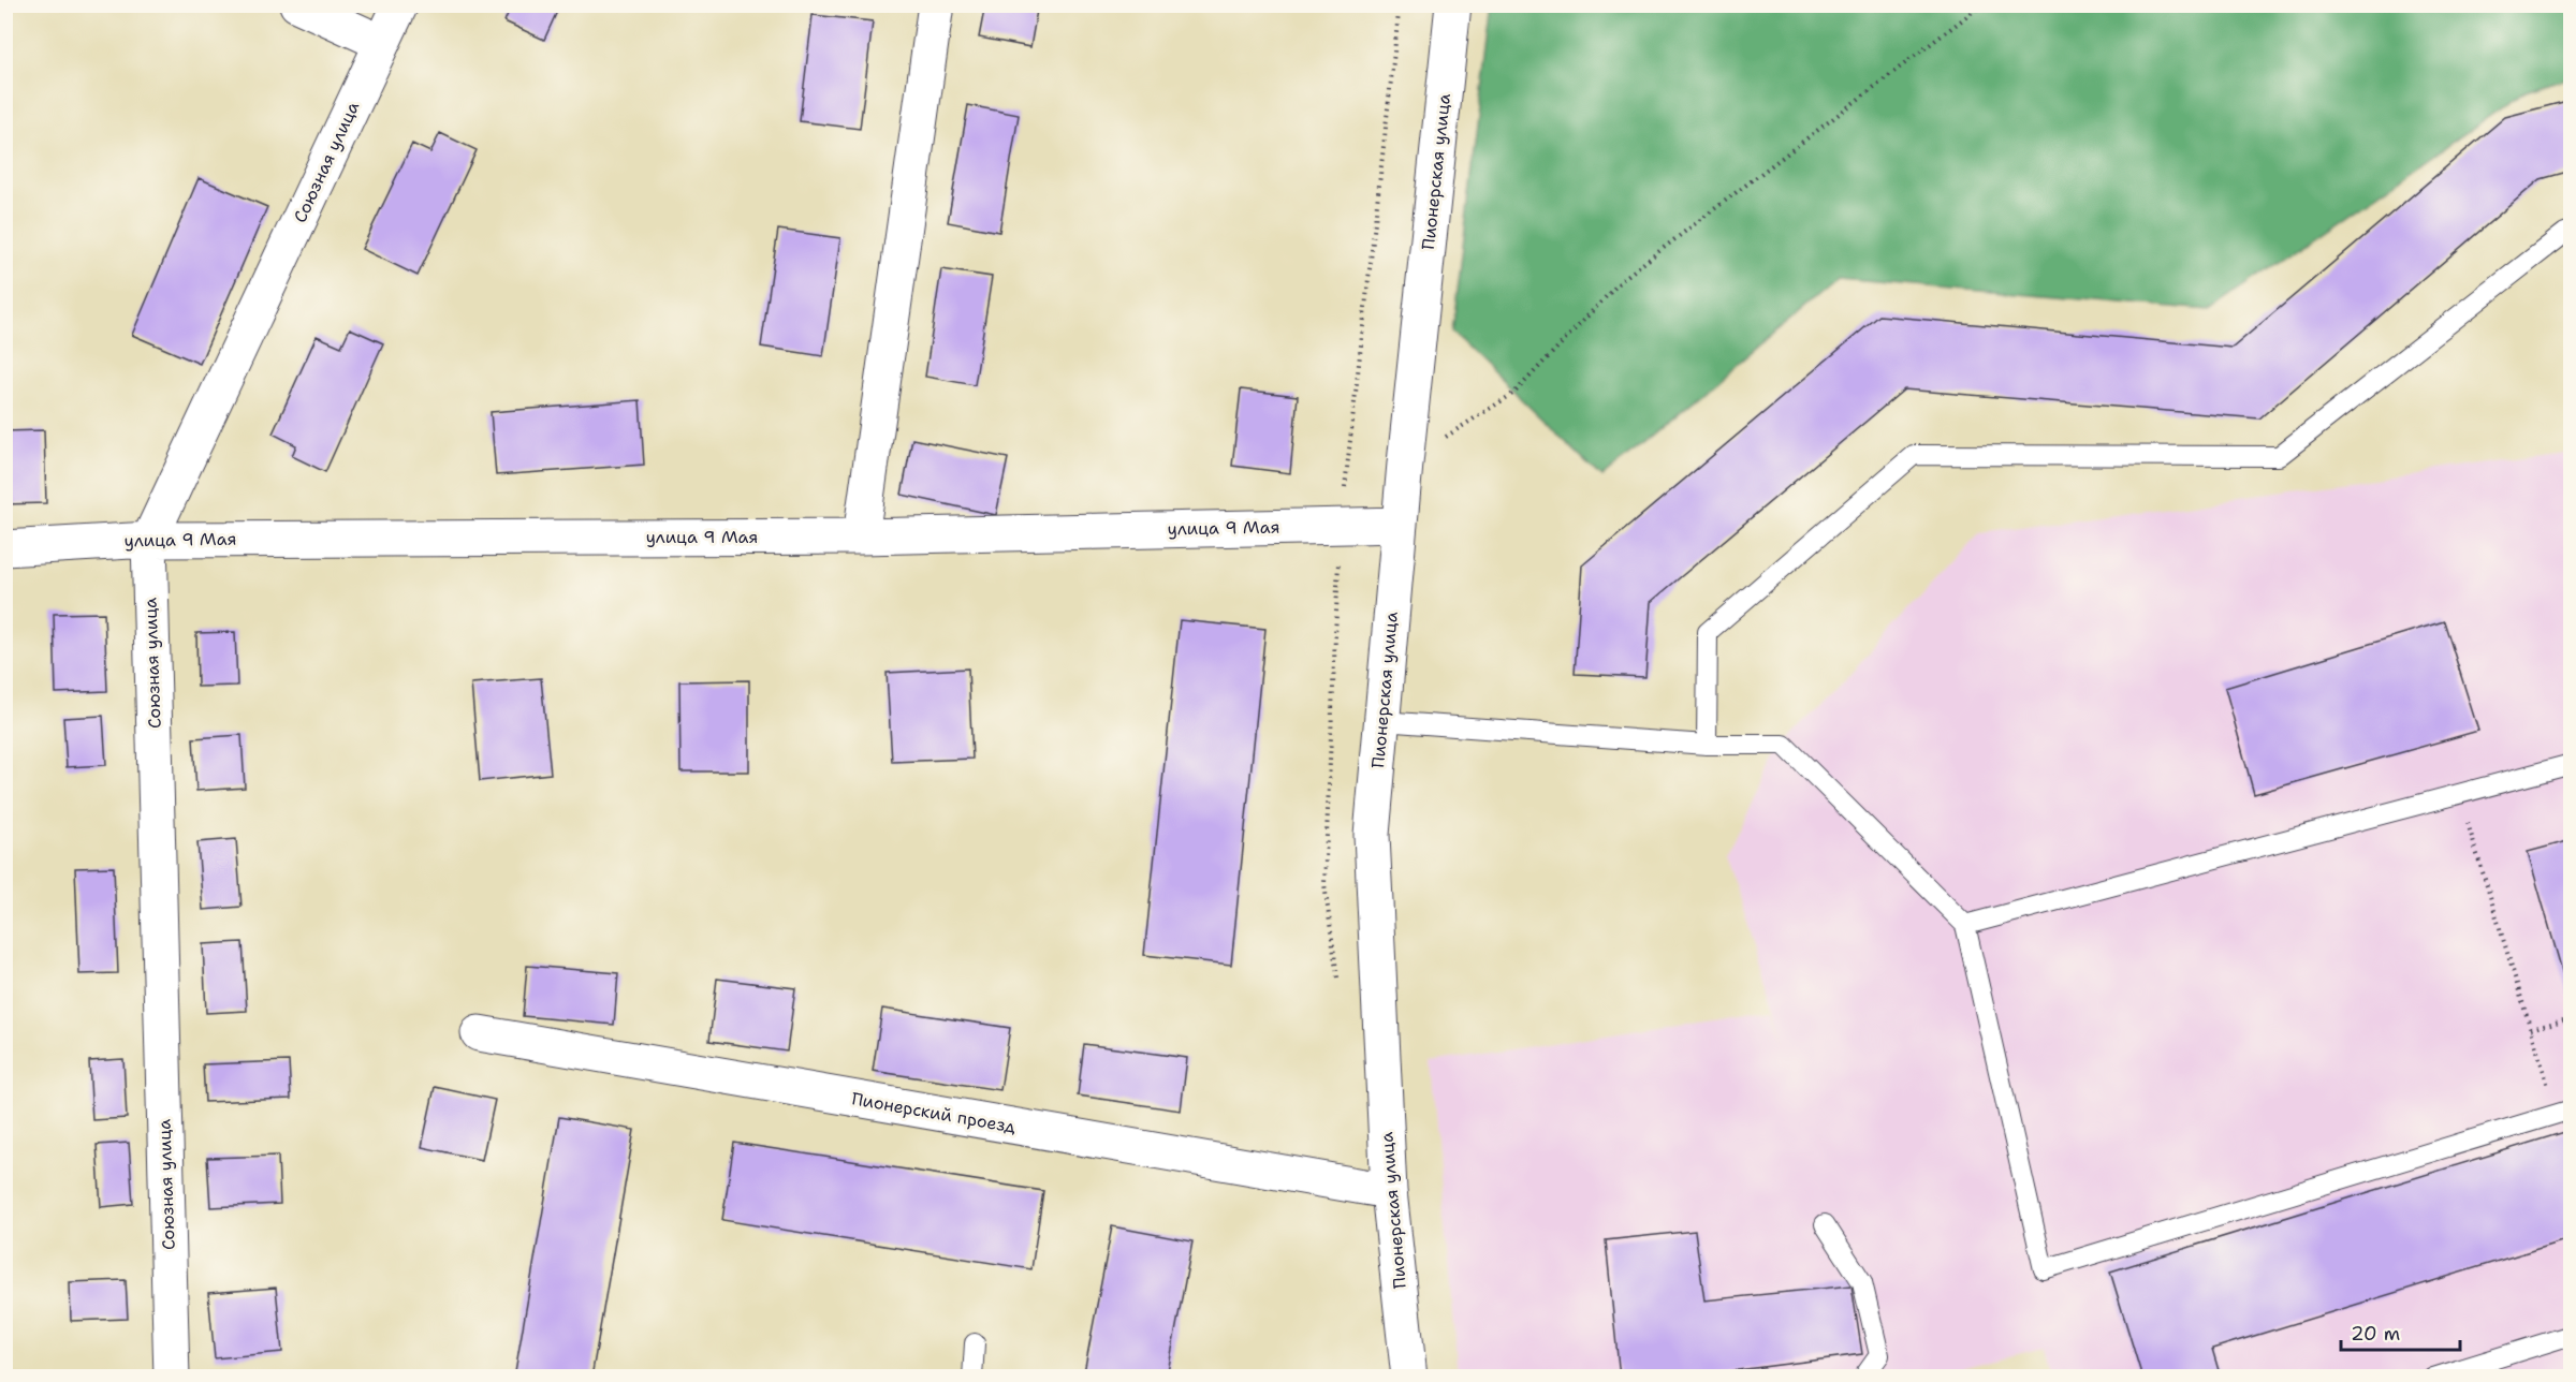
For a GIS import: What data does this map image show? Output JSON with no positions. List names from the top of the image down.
{
  "streets": {
    "street": [
      "Союзная улица",
      "Пионерская улица",
      "улица 9 Мая",
      "Пионерский проезд"
    ]
  },
  "crossings": [
    ["Союзная улица", "улица 9 Мая"],
    ["Пионерская улица", "улица 9 Мая"],
    ["Пионерская улица", "Пионерский проезд"]
  ],
  "scale_bar": "20 m"
}
